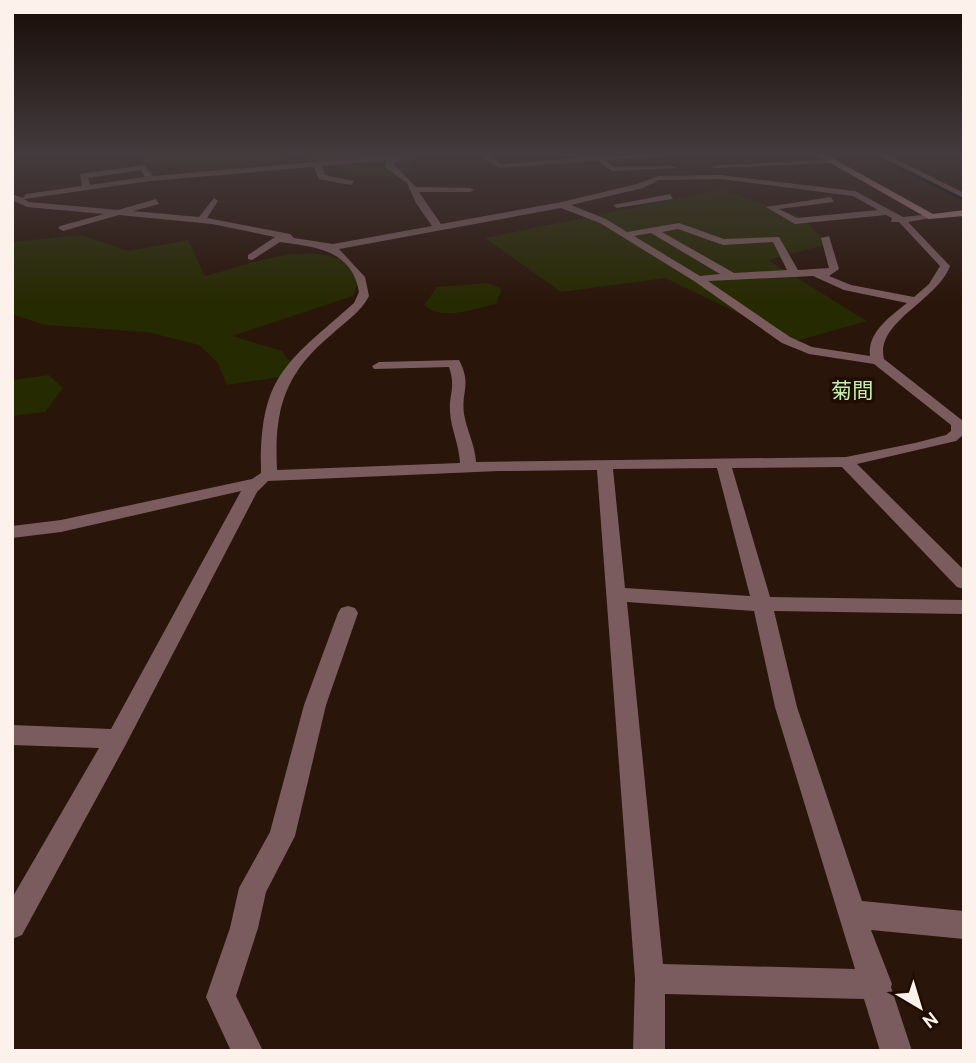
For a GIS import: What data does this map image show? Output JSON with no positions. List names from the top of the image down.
{
  "districts": ["菊間"],
  "north": "bottom right"
}
